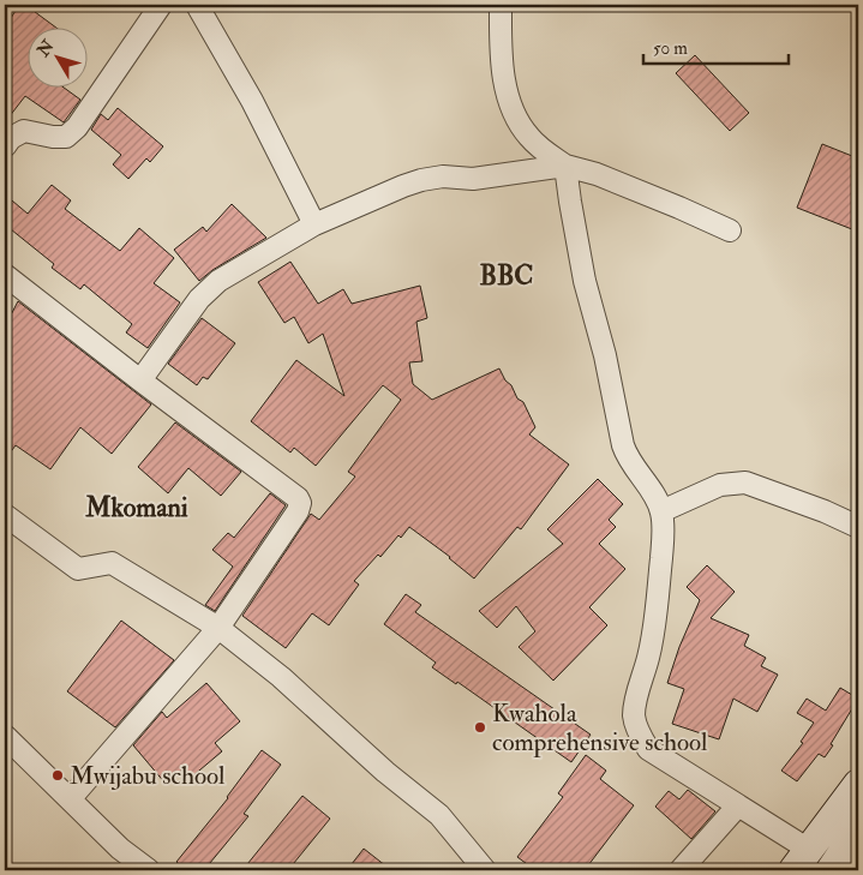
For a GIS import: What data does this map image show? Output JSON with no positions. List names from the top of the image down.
{
  "districts": ["BBC", "Mkomani"],
  "places": ["Kwahola comprehensive school", "Mwijabu school"],
  "scale_bar": "50 m",
  "north": "top left"
}
